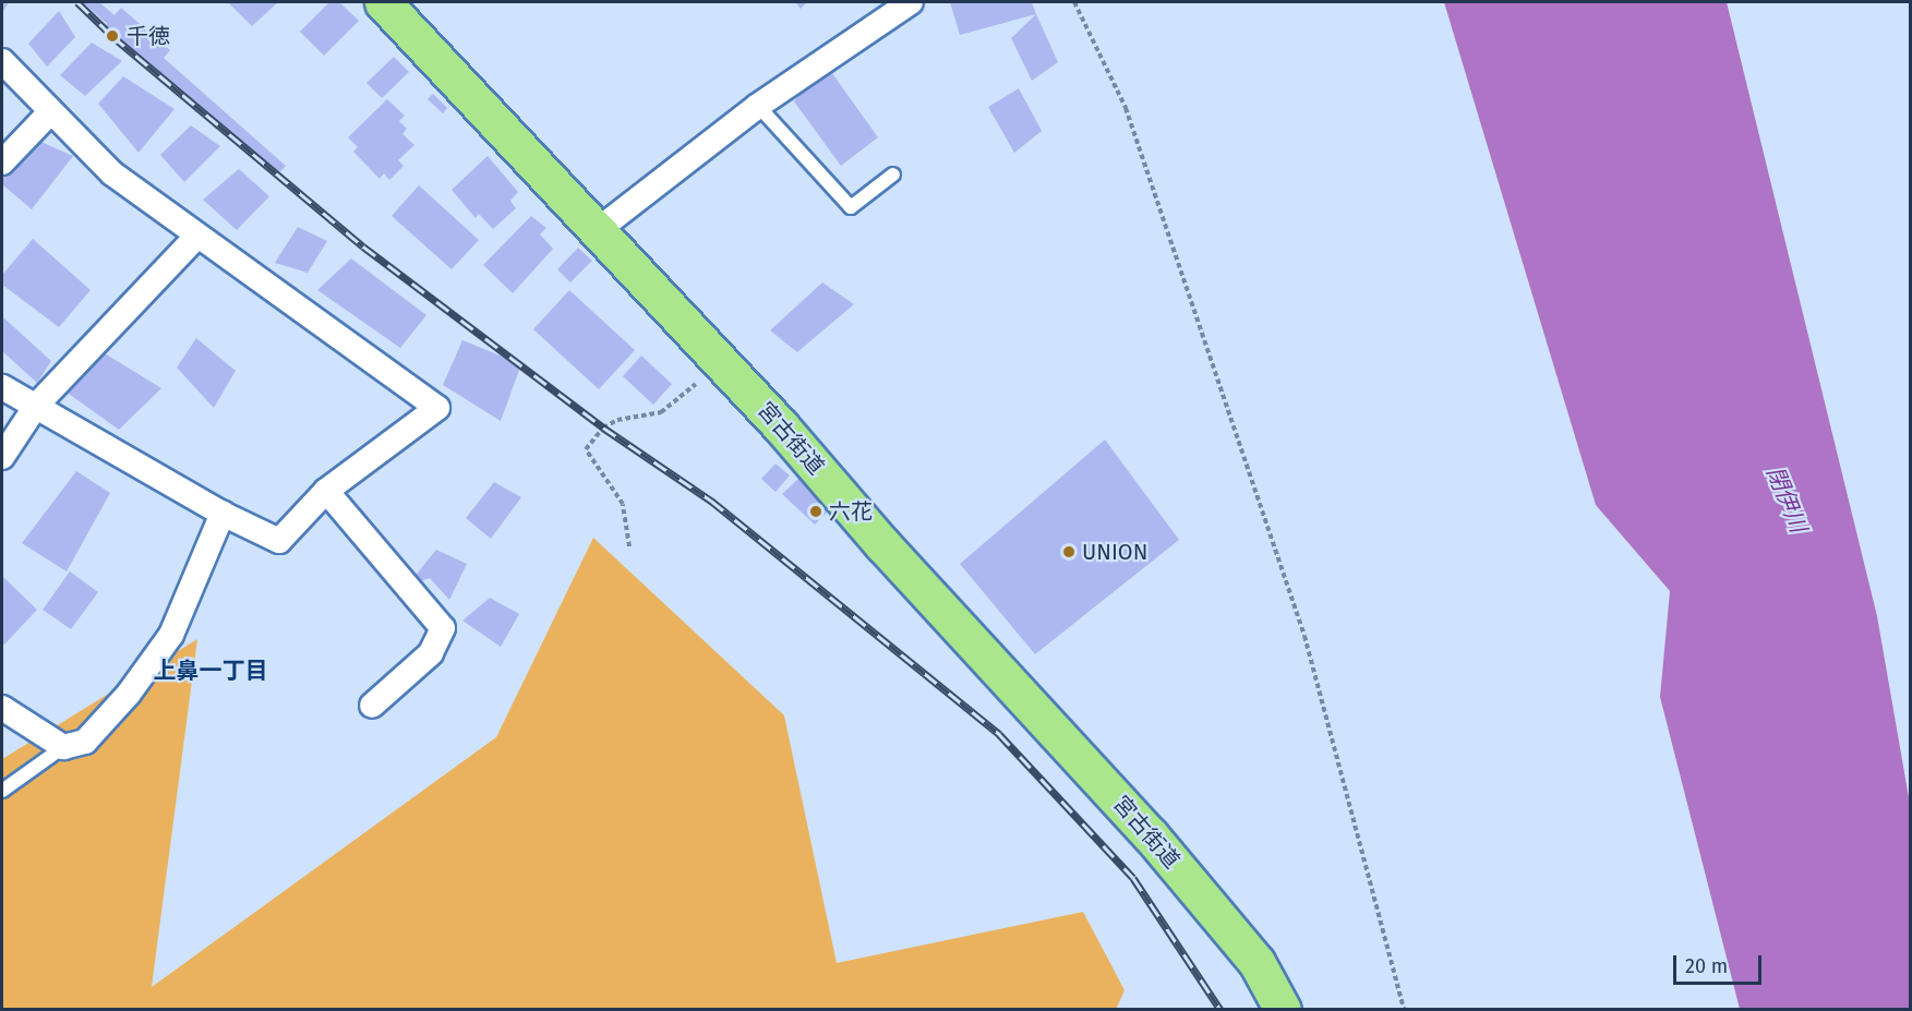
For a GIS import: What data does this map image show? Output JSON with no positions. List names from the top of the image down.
{
  "streets": {
    "highway": ["宮古街道"]
  },
  "districts": ["上鼻一丁目"],
  "water": ["閉伊川"],
  "places": ["千徳", "六花", "UNION"],
  "scale_bar": "20 m"
}
